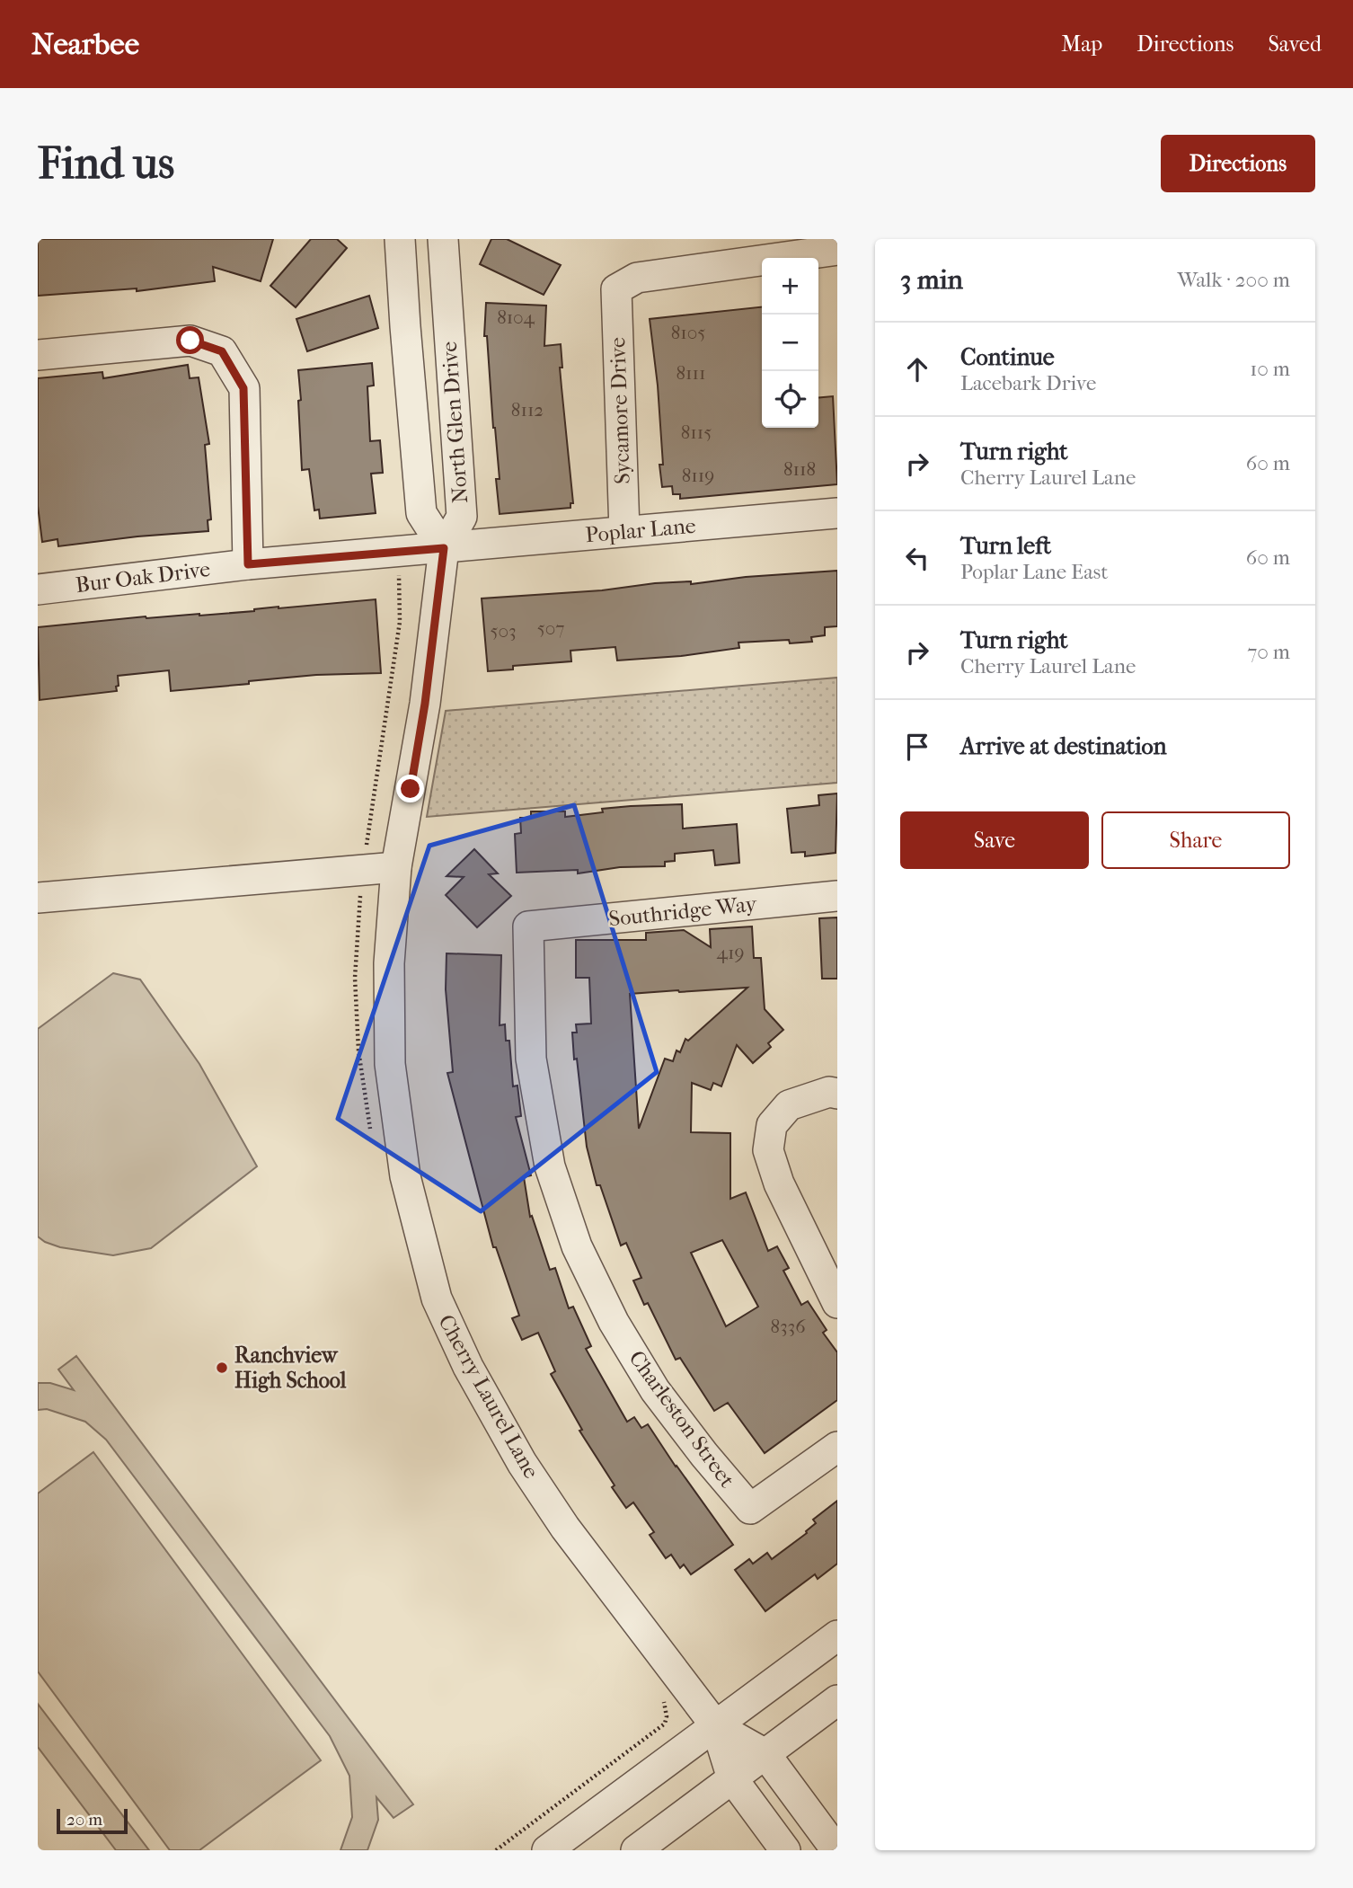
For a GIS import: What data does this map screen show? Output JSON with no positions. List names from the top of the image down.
{
  "streets": {
    "street": [
      "Sycamore Drive",
      "North Glen Drive",
      "Poplar Lane",
      "Bur Oak Drive",
      "Southridge Way",
      "Cherry Laurel Lane",
      "Charleston Street"
    ]
  },
  "crossings": [
    ["Sycamore Drive", "Poplar Lane"],
    ["North Glen Drive", "Poplar Lane"],
    ["North Glen Drive", "Cherry Laurel Lane"],
    ["Poplar Lane", "Bur Oak Drive"],
    ["Poplar Lane", "Cherry Laurel Lane"],
    ["Southridge Way", "Charleston Street"]
  ],
  "places": ["Ranchview High School"],
  "house_numbers": [
    "8104",
    "8105",
    "8111",
    "8112",
    "8115",
    "8118",
    "8119",
    "507",
    "503",
    "419",
    "8336"
  ],
  "scale_bar": "20 m",
  "page": {
    "header": "Nearbee",
    "nav": ["Map", "Directions", "Saved"],
    "buttons": [
      "Directions",
      ["Save", "Share"]
    ],
    "title": "Find us",
    "heading": ["3 min", "Walk · 200 m"],
    "map_buttons": ["+", "−"],
    "list": [
      ["Continue", "Lacebark Drive", "10 m"],
      ["Turn right", "Cherry Laurel Lane", "60 m"],
      ["Turn left", "Poplar Lane East", "60 m"],
      ["Turn right", "Cherry Laurel Lane", "70 m"],
      "Arrive at destination"
    ],
    "scale": "20 m"
  }
}
